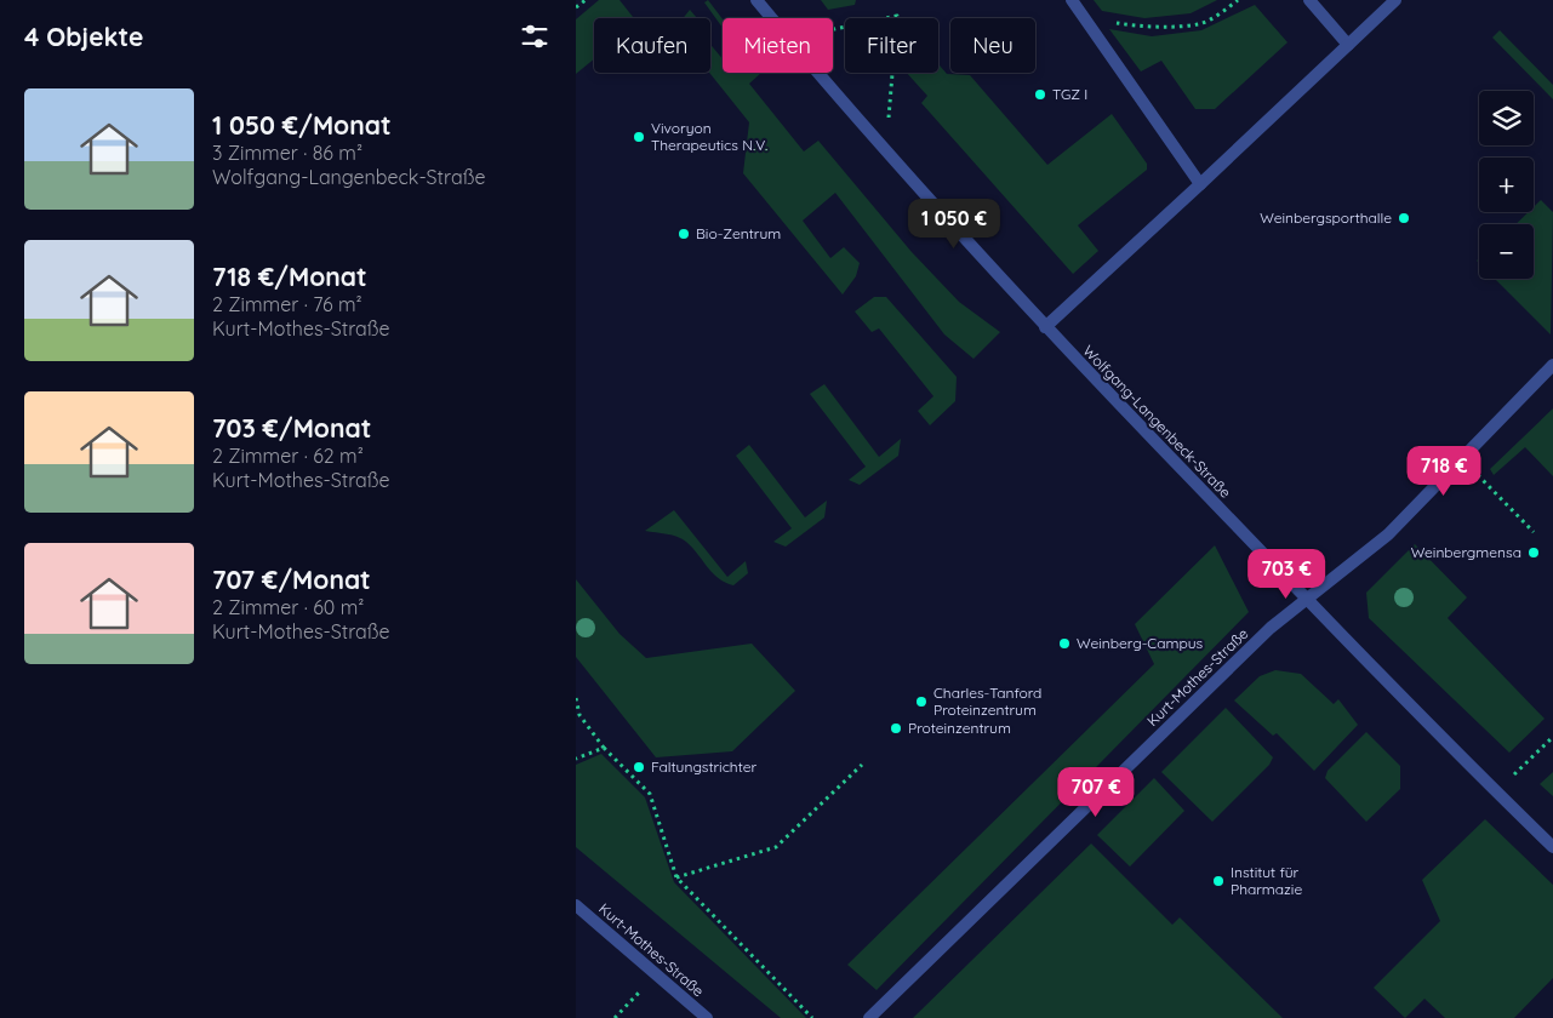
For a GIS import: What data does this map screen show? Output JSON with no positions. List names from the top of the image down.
{
  "streets": {
    "street": ["Wolfgang-Langenbeck-Straße", "Kurt-Mothes-Straße"]
  },
  "crossings": [
    ["Wolfgang-Langenbeck-Straße", "Kurt-Mothes-Straße"]
  ],
  "places": [
    "TGZ I",
    "Vivoryon Therapeutics N.V.",
    "Weinbergsporthalle",
    "Bio-Zentrum",
    "Weinbergmensa",
    "Weinberg-Campus",
    "Charles-Tanford Proteinzentrum",
    "Proteinzentrum",
    "Faltungstrichter",
    "Institut für Pharmazie"
  ],
  "page": {
    "heading": "4 Objekte",
    "chip": [
      "Kaufen",
      "Mieten",
      "Filter",
      "Neu"
    ],
    "list": [
      {
        "name": "1 050 €/Monat",
        "note": "3 Zimmer · 86 m² · Wolfgang-Langenbeck-Straße"
      },
      {
        "name": "718 €/Monat",
        "note": "2 Zimmer · 76 m² · Kurt-Mothes-Straße"
      },
      {
        "name": "703 €/Monat",
        "note": "2 Zimmer · 62 m² · Kurt-Mothes-Straße"
      },
      {
        "name": "707 €/Monat",
        "note": "2 Zimmer · 60 m² · Kurt-Mothes-Straße"
      }
    ],
    "map_buttons": ["+", "−"],
    "price": [
      "1 050 €",
      "718 €",
      "703 €",
      "707 €"
    ]
  }
}
